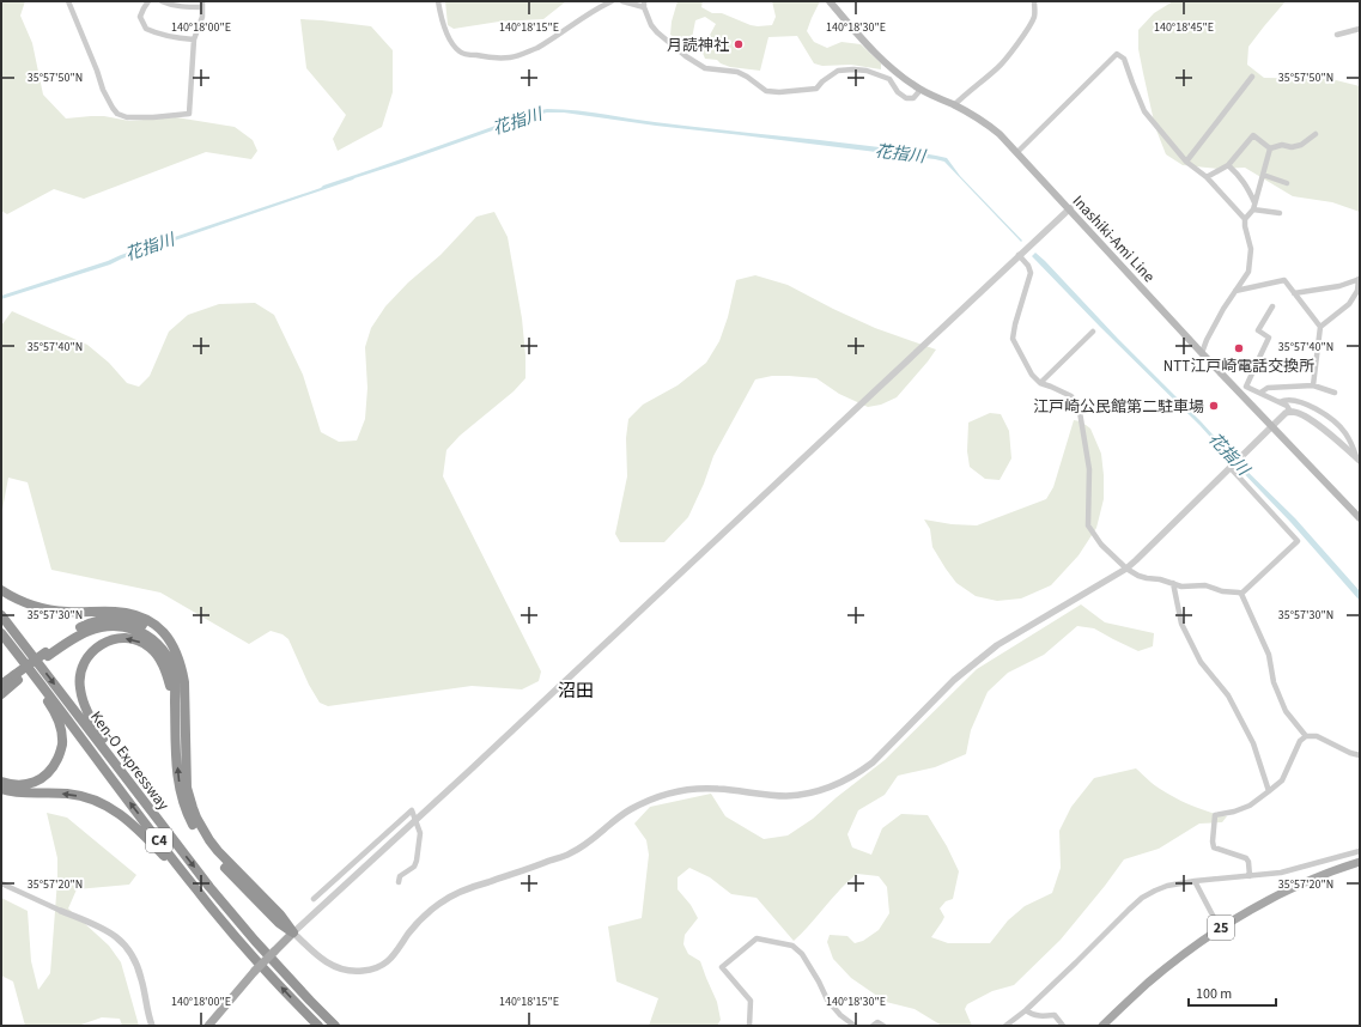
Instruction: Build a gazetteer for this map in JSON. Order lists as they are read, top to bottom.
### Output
{
  "streets": {
    "highway": ["Ken-O Expressway", "C4"],
    "main road": ["Inashiki-Ami Line", "25"]
  },
  "districts": ["沼田"],
  "water": ["花指川"],
  "places": ["月読神社", "NTT江戸崎電話交換所", "江戸崎公民館第二駐車場"],
  "scale_bar": "100 m",
  "coordinates": [
    "140°18'00\"E",
    "140°18'15\"E",
    "140°18'30\"E",
    "140°18'45\"E",
    "35°57'50\"N",
    "35°57'40\"N",
    "35°57'30\"N",
    "35°57'20\"N"
  ]
}
